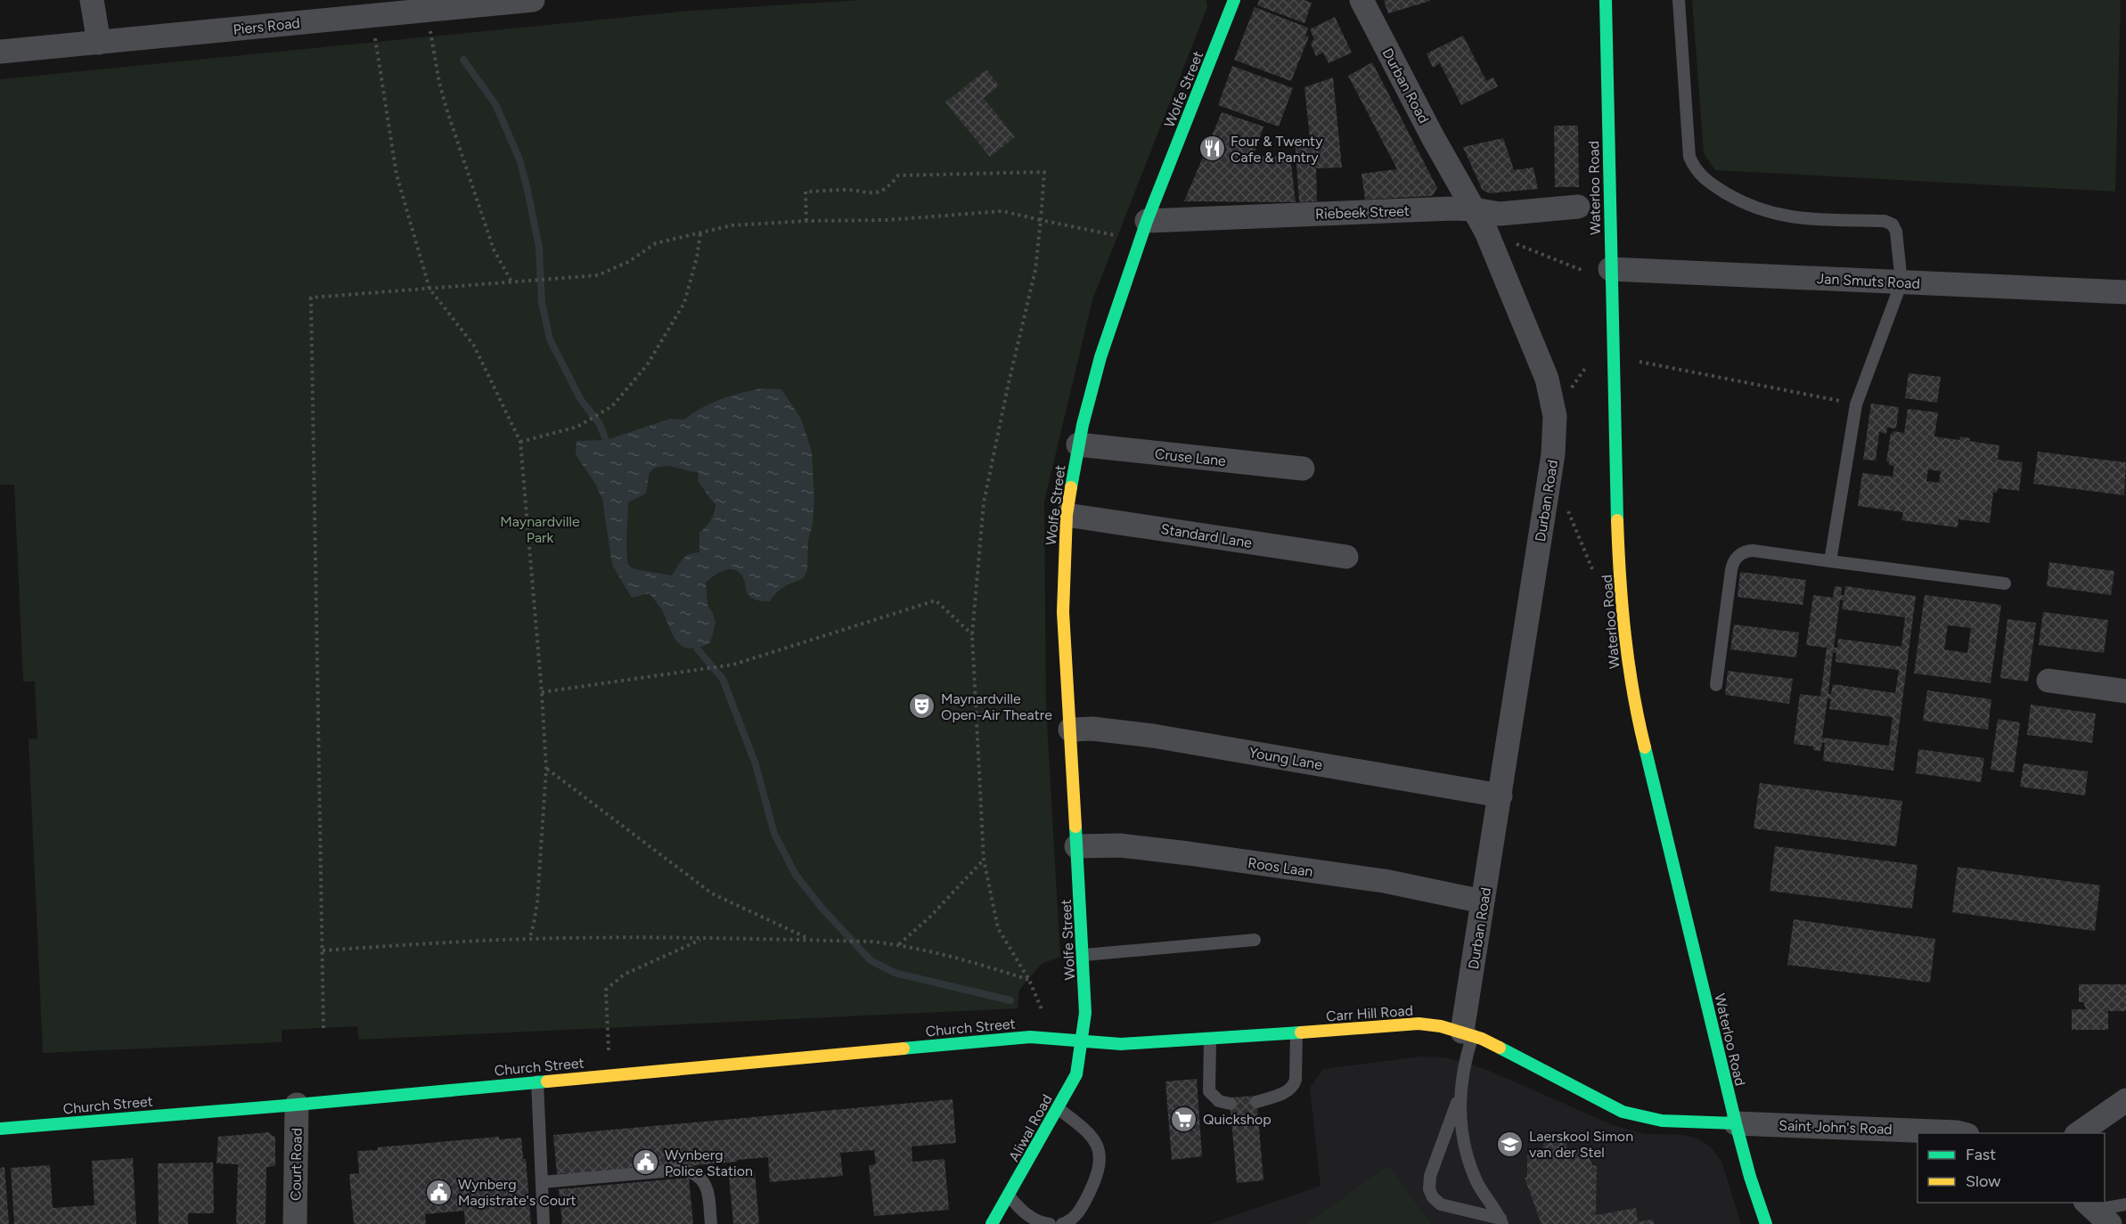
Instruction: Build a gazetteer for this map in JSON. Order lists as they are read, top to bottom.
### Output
{
  "streets": {
    "street": [
      "Piers Road",
      "Durban Road",
      "Wolfe Street",
      "Waterloo Road",
      "Riebeek Street",
      "Jan Smuts Road",
      "Cruse Lane",
      "Standard Lane",
      "Young Lane",
      "Roos Laan",
      "Carr Hill Road",
      "Church Street",
      "Saint John's Road",
      "Aliwal Road",
      "Court Road"
    ]
  },
  "crossings": [
    ["Durban Road", "Riebeek Street"],
    ["Durban Road", "Young Lane"],
    ["Durban Road", "Roos Laan"],
    ["Durban Road", "Carr Hill Road"],
    ["Wolfe Street", "Riebeek Street"],
    ["Wolfe Street", "Cruse Lane"],
    ["Wolfe Street", "Standard Lane"],
    ["Wolfe Street", "Young Lane"],
    ["Wolfe Street", "Roos Laan"],
    ["Wolfe Street", "Carr Hill Road"],
    ["Wolfe Street", "Church Street"],
    ["Wolfe Street", "Aliwal Road"],
    ["Waterloo Road", "Jan Smuts Road"],
    ["Waterloo Road", "Carr Hill Road"],
    ["Waterloo Road", "Saint John's Road"],
    ["Carr Hill Road", "Church Street"],
    ["Carr Hill Road", "Saint John's Road"],
    ["Carr Hill Road", "Aliwal Road"],
    ["Church Street", "Aliwal Road"],
    ["Church Street", "Court Road"]
  ],
  "parks": ["Maynardville Park"],
  "places": {
    "restaurant": ["Four & Twenty Cafe & Pantry"],
    "theatre": ["Maynardville Open-Air Theatre"],
    "supermarket": ["Quickshop"],
    "school or university": ["Laerskool Simon van der Stel"],
    "public building": ["Wynberg Police Station", "Wynberg Magistrate's Court"]
  },
  "legend": ["Fast", "Slow"]
}
